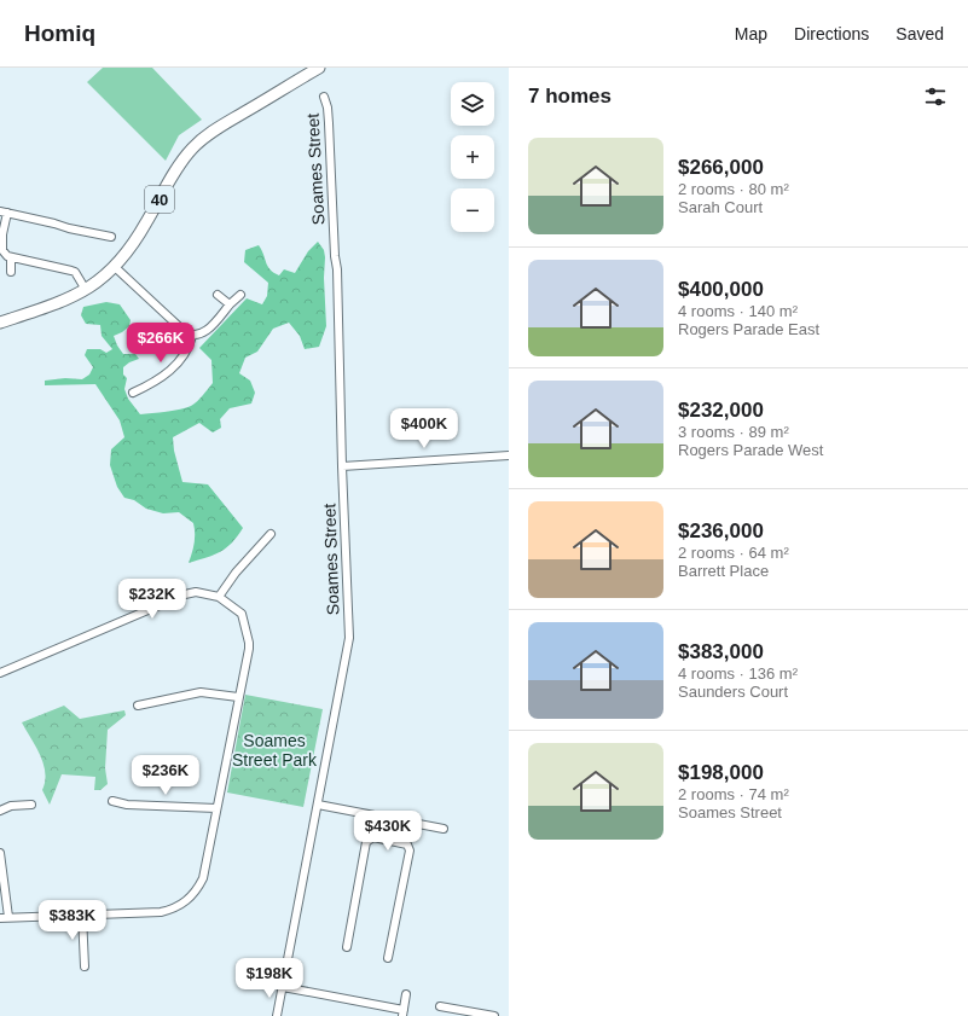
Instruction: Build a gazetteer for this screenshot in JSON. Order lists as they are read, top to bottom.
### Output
{
  "streets": {
    "main road": ["40"],
    "street": ["Soames Street"]
  },
  "parks": ["Soames Street Park"],
  "page": {
    "header": "Homiq",
    "nav": ["Map", "Directions", "Saved"],
    "heading": "7 homes",
    "map_buttons": ["+", "−"],
    "list": [
      {
        "name": "$266,000",
        "note": "2 rooms · 80 m² · Sarah Court"
      },
      {
        "name": "$400,000",
        "note": "4 rooms · 140 m² · Rogers Parade East"
      },
      {
        "name": "$232,000",
        "note": "3 rooms · 89 m² · Rogers Parade West"
      },
      {
        "name": "$236,000",
        "note": "2 rooms · 64 m² · Barrett Place"
      },
      {
        "name": "$383,000",
        "note": "4 rooms · 136 m² · Saunders Court"
      },
      {
        "name": "$198,000",
        "note": "2 rooms · 74 m² · Soames Street"
      }
    ],
    "price": [
      "$266K",
      "$400K",
      "$232K",
      "$236K",
      "$430K",
      "$383K",
      "$198K"
    ]
  }
}
